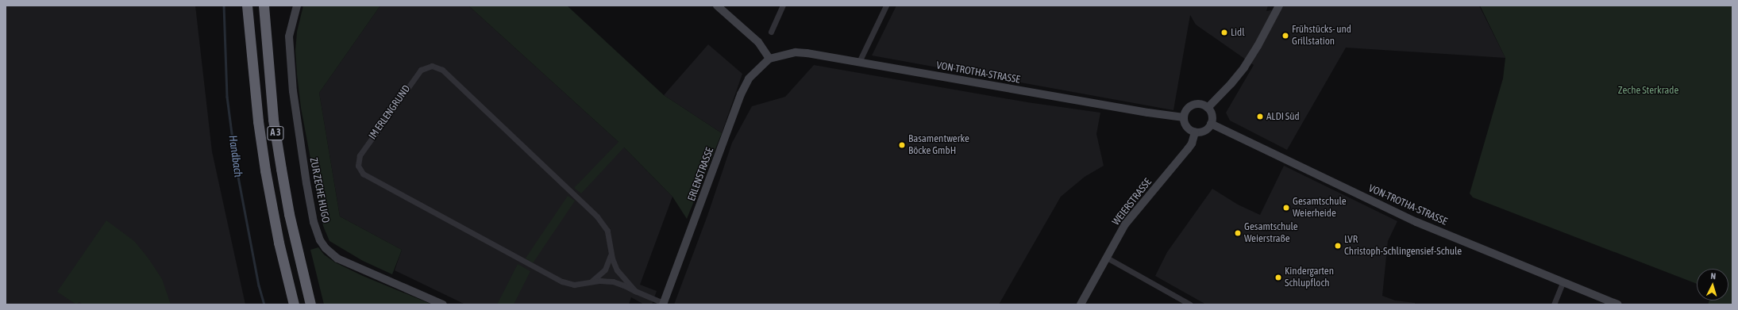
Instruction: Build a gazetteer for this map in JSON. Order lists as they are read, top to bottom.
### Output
{
  "streets": {
    "highway": ["A 3"],
    "street": [
      "VON-TROTHA-STRASSE",
      "IM ERLENGRUND",
      "ERLENSTRASSE",
      "ZUR ZECHE HUGO",
      "WEIERSTRASSE"
    ]
  },
  "crossings": [
    ["VON-TROTHA-STRASSE", "ERLENSTRASSE"],
    ["VON-TROTHA-STRASSE", "WEIERSTRASSE"],
    ["IM ERLENGRUND", "ERLENSTRASSE"]
  ],
  "water": ["Handbach"],
  "parks": ["Zeche Sterkrade"],
  "places": [
    "Lidl",
    "Frühstücks- und Grillstation",
    "ALDI Süd",
    "Basamentwerke Böcke GmbH",
    "Gesamtschule Weierheide",
    "Gesamtschule Weierstraße",
    "LVR Christoph-Schlingensief-Schule",
    "Kindergarten Schlupfloch"
  ],
  "north": "top"
}
